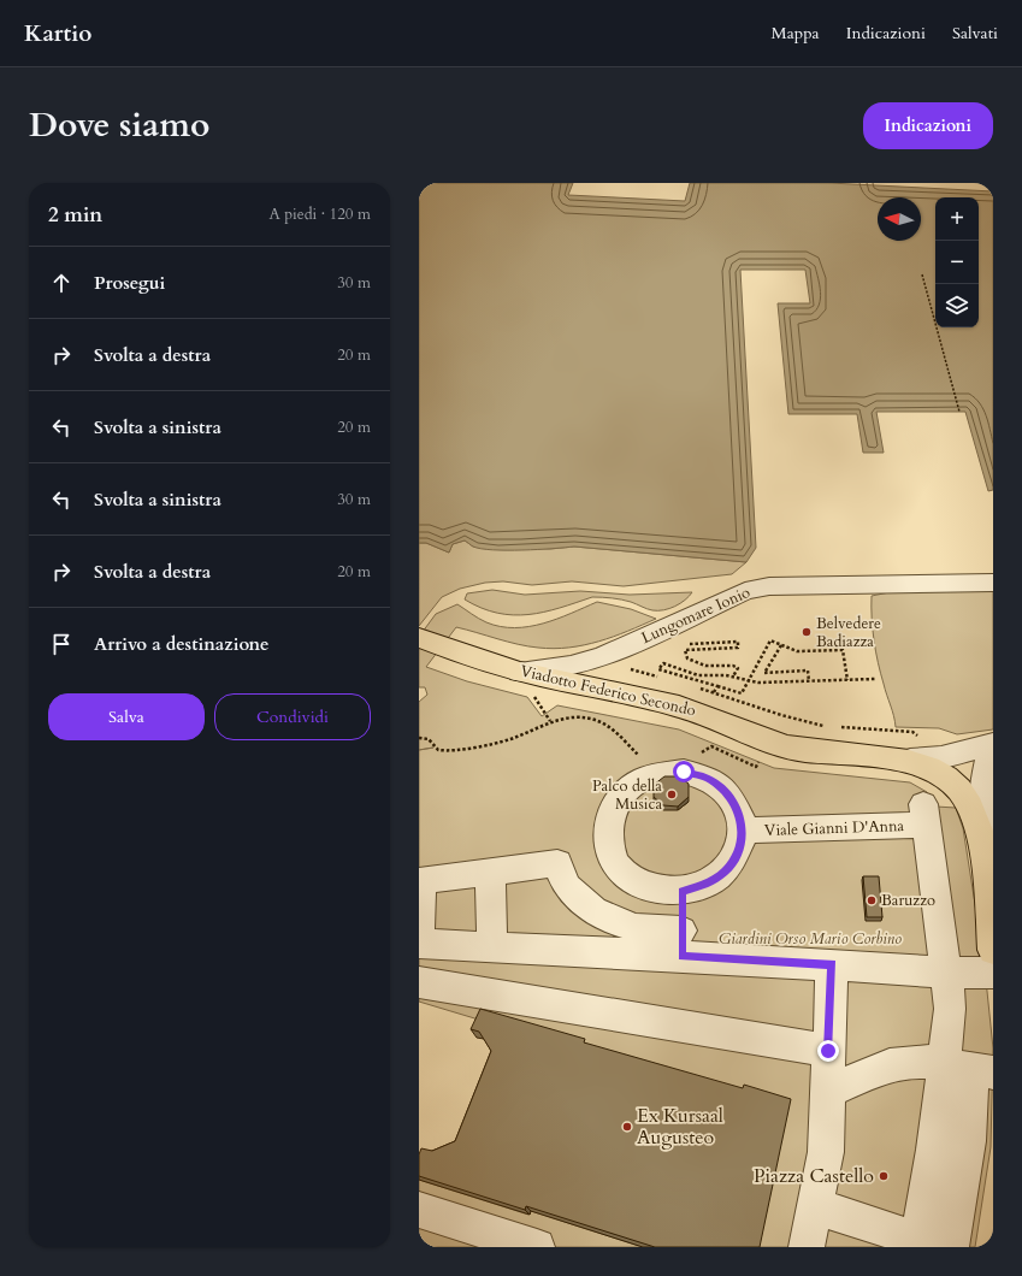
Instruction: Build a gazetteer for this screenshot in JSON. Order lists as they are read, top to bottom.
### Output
{
  "streets": {
    "main road": ["Viadotto Federico Secondo"],
    "street": ["Lungomare Ionio", "Viale Gianni D'Anna"]
  },
  "crossings": [
    ["Lungomare Ionio", "Viadotto Federico Secondo"]
  ],
  "parks": ["Giardini Orso Mario Corbino"],
  "places": [
    "Belvedere Badiazza",
    "Palco della Musica",
    "Baruzzo",
    "Ex Kursaal Augusteo",
    "Piazza Castello"
  ],
  "north": "left",
  "page": {
    "header": "Kartio",
    "nav": ["Mappa", "Indicazioni", "Salvati"],
    "title": "Dove siamo",
    "buttons": [
      "Indicazioni",
      ["Salva", "Condividi"]
    ],
    "heading": ["2 min", "A piedi · 120 m"],
    "map_buttons": ["+", "−"],
    "list": [
      ["Prosegui", "30 m"],
      ["Svolta a destra", "20 m"],
      ["Svolta a sinistra", "20 m"],
      ["Svolta a sinistra", "30 m"],
      ["Svolta a destra", "20 m"],
      "Arrivo a destinazione"
    ]
  }
}
